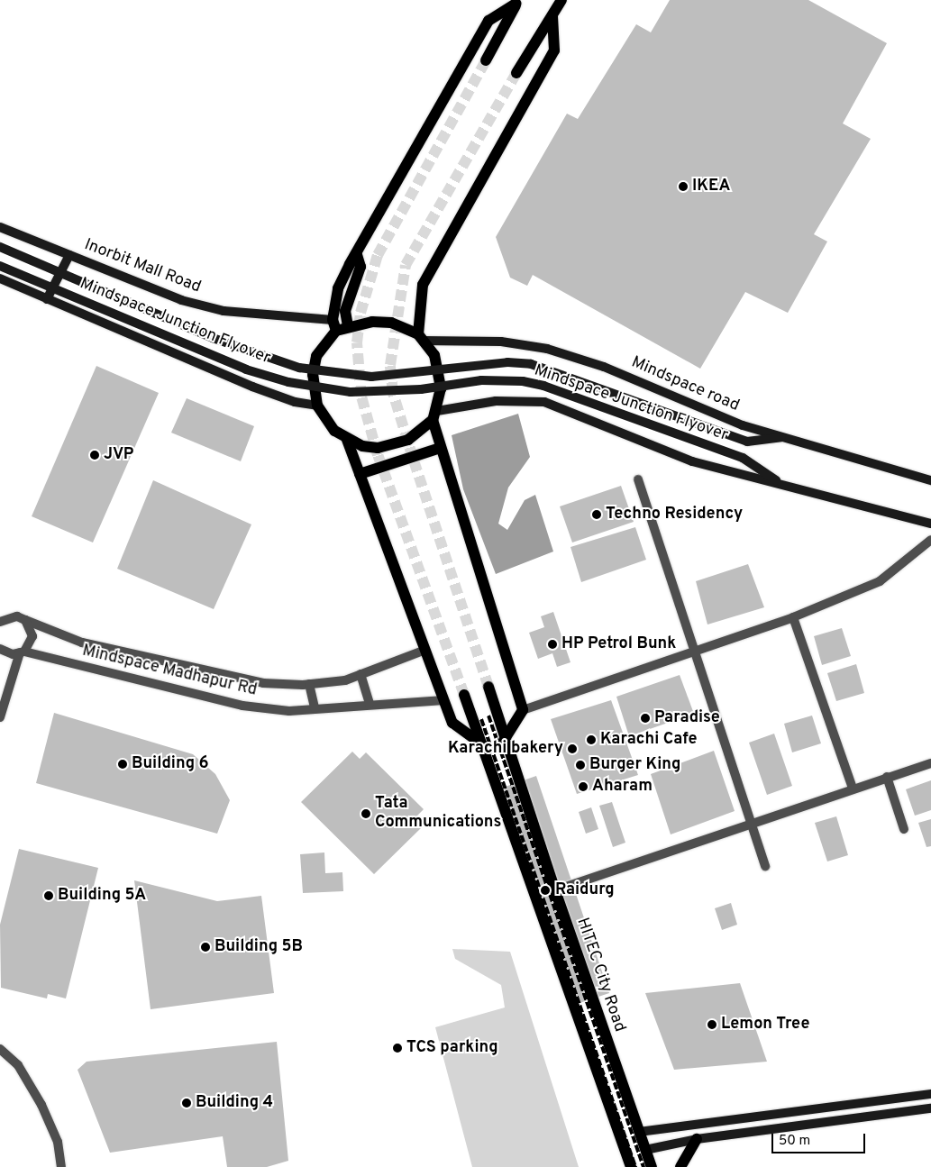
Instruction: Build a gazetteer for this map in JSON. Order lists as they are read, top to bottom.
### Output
{
  "streets": {
    "main road": [
      "Inorbit Mall Road",
      "Mindspace Junction Flyover",
      "Mindspace road",
      "HITEC City Road"
    ],
    "street": ["Mindspace Madhapur Rd"]
  },
  "crossings": [
    ["Mindspace Junction Flyover", "Mindspace road"]
  ],
  "places": [
    "IKEA",
    "JVP",
    "Techno Residency",
    "HP Petrol Bunk",
    "Paradise",
    "Karachi Cafe",
    "Karachi bakery",
    "Building 6",
    "Burger King",
    "Aharam",
    "Tata Communications",
    "Raidurg",
    "Building 5A",
    "Building 5B",
    "Lemon Tree",
    "TCS parking",
    "Building 4"
  ],
  "scale_bar": "50 m"
}
